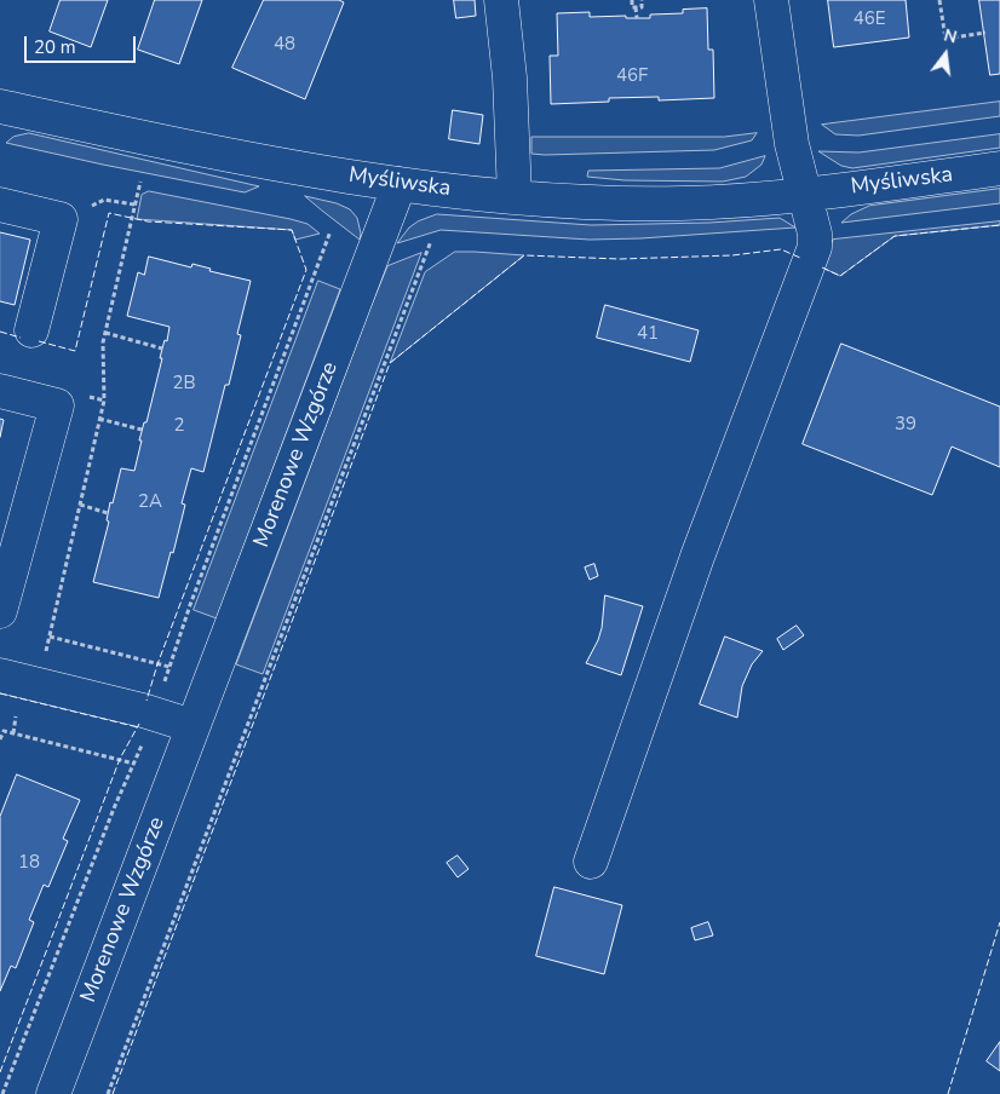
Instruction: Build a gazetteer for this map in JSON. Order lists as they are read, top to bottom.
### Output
{
  "streets": {
    "street": ["Myśliwska", "Morenowe Wzgórze"]
  },
  "crossings": [
    ["Myśliwska", "Morenowe Wzgórze"]
  ],
  "house_numbers": [
    "46E",
    "48",
    "46F",
    "41",
    "2B",
    "39",
    "2",
    "2A",
    "18"
  ],
  "scale_bar": "20 m",
  "north": "top"
}
